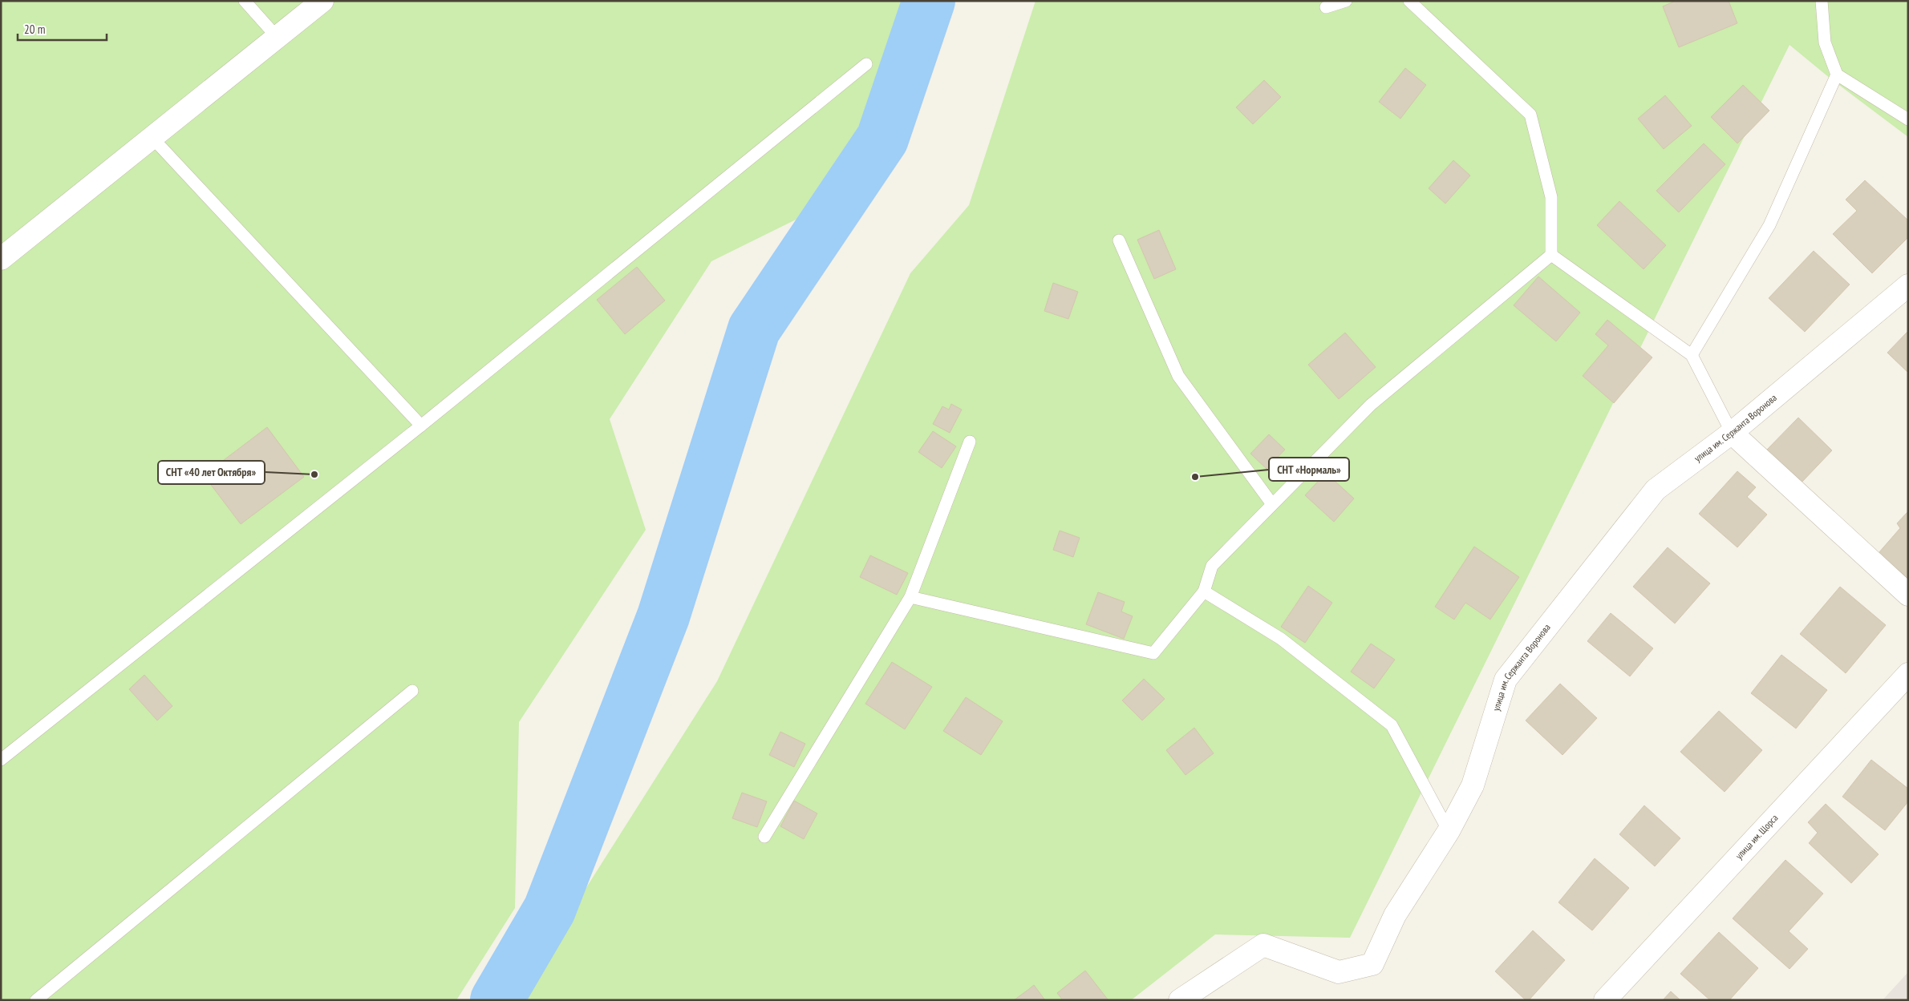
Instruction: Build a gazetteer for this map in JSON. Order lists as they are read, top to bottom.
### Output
{
  "streets": {
    "street": ["улица им. Сержанта Воронова", "улица им. Щорса"]
  },
  "places": ["СНТ «40 лет Октября»", "СНТ «Нормаль»"],
  "scale_bar": "20 m"
}
